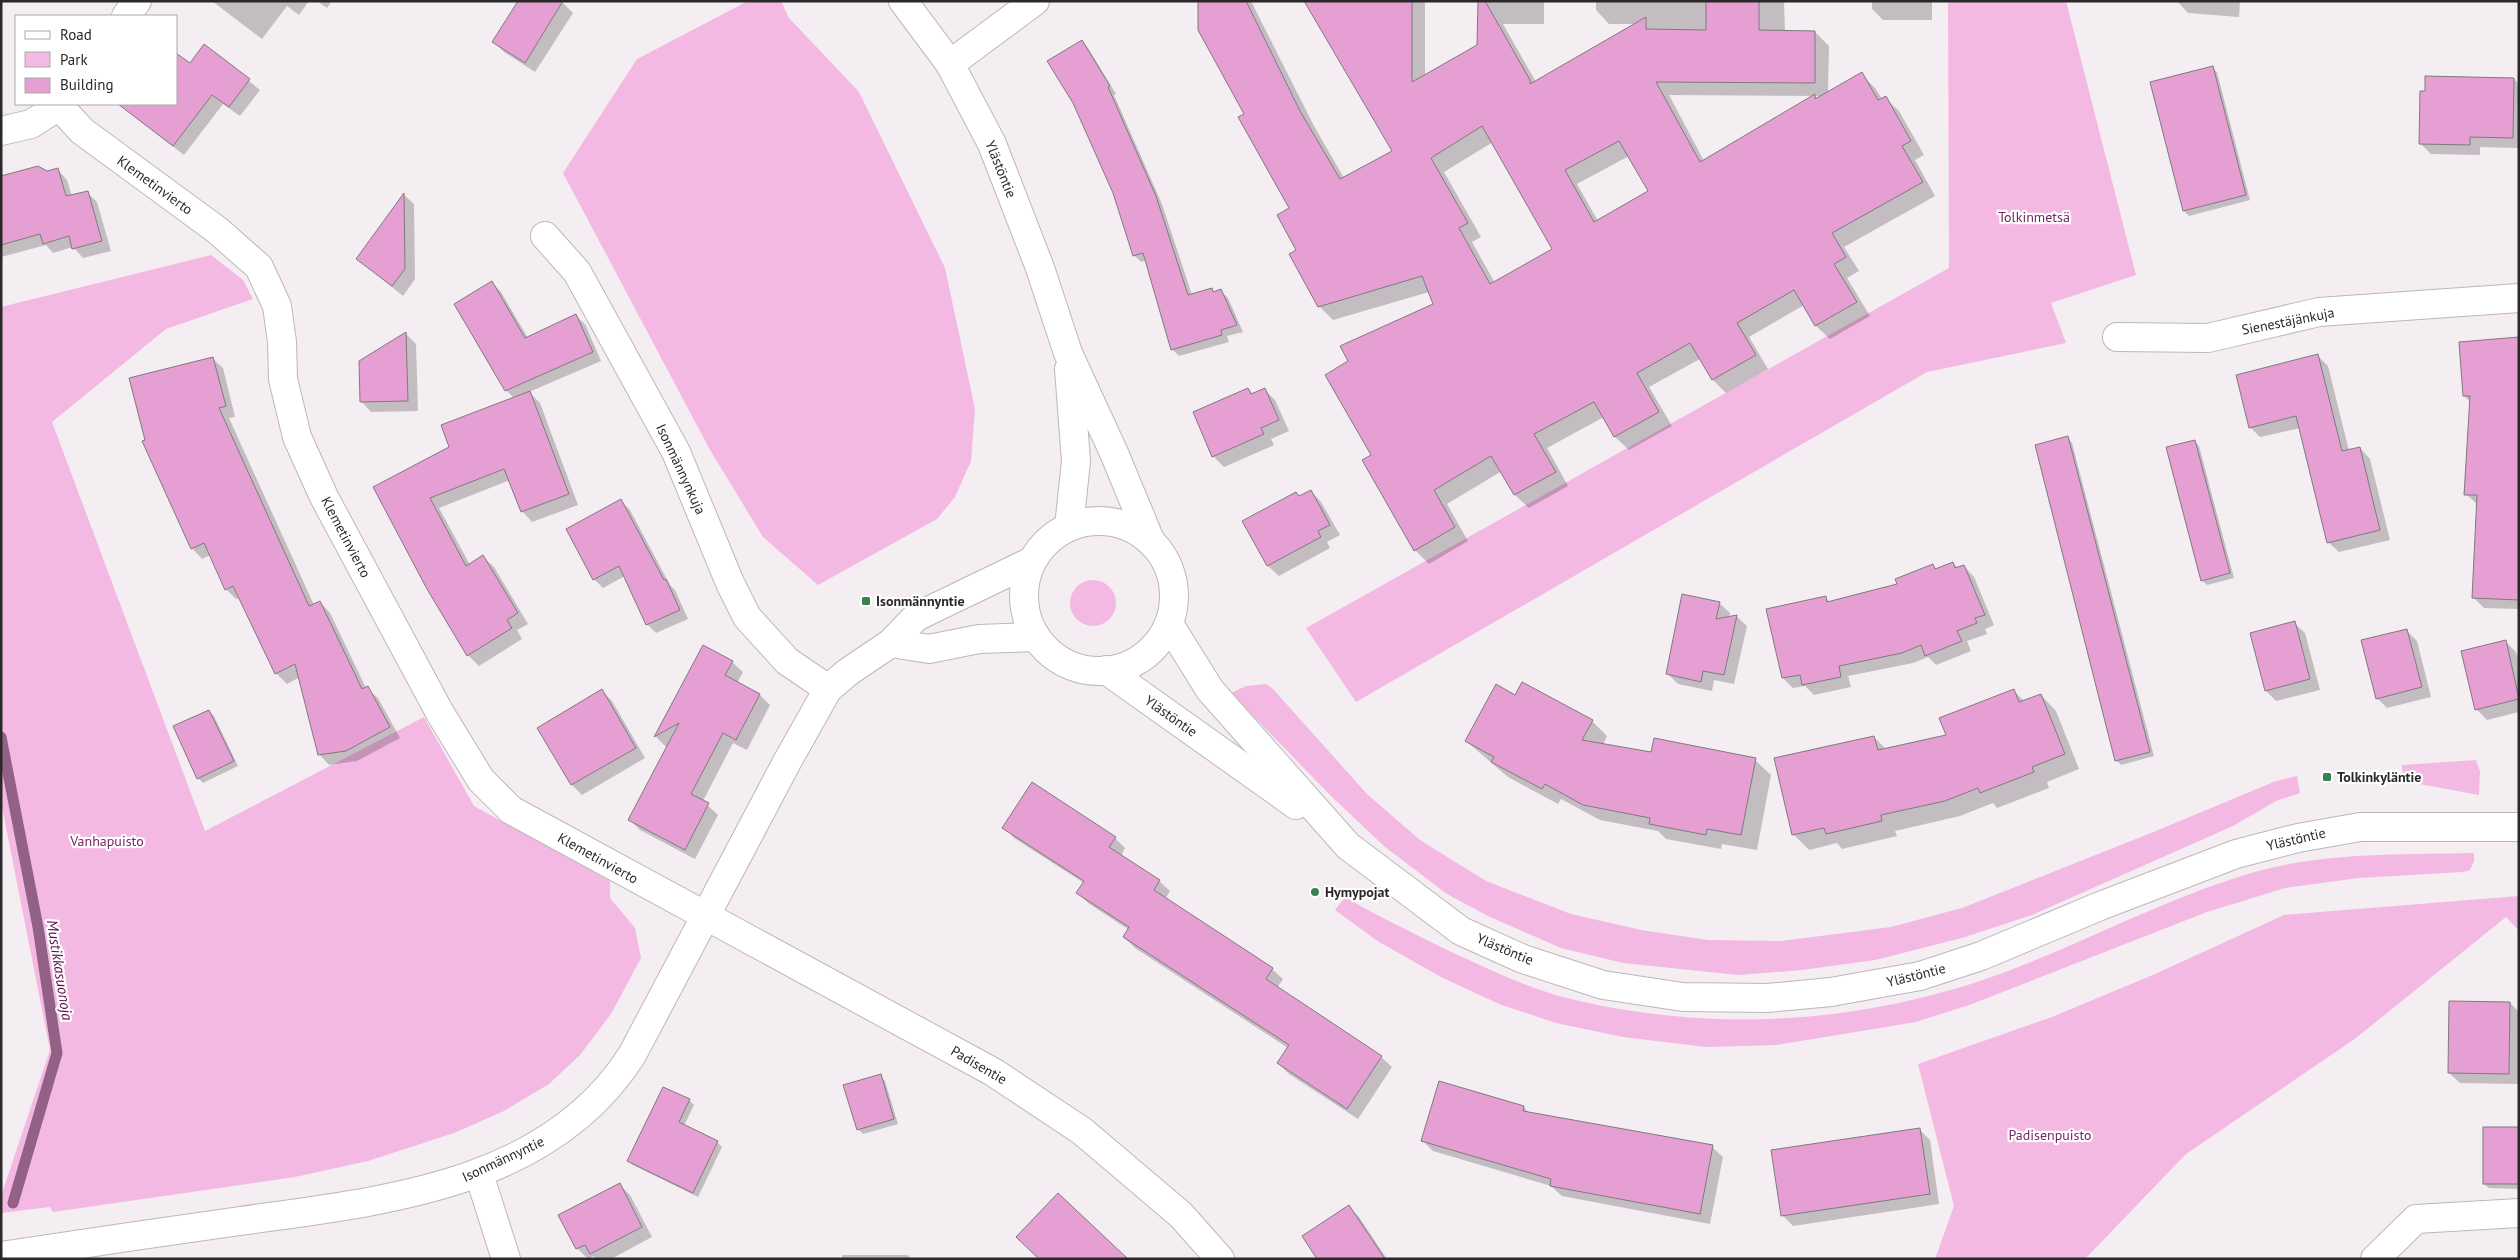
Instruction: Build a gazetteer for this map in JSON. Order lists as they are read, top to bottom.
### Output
{
  "streets": {
    "street": [
      "Ylästöntie",
      "Klemetinvierto",
      "Sienestäjänkuja",
      "Isonmännynkuja",
      "Padisentie",
      "Isonmännyntie"
    ]
  },
  "crossings": [
    ["Ylästöntie", "Isonmännyntie"],
    ["Klemetinvierto", "Padisentie"],
    ["Klemetinvierto", "Isonmännyntie"],
    ["Isonmännynkuja", "Isonmännyntie"],
    ["Padisentie", "Isonmännyntie"]
  ],
  "water": ["Mustikkasuonoja"],
  "parks": ["Tolkinmetsä", "Vanhapuisto", "Padisenpuisto"],
  "places": {
    "transit": ["Isonmännyntie", "Tolkinkyläntie"],
    "other": ["Hymypojat"]
  },
  "legend": ["Road", "Park", "Building"]
}
